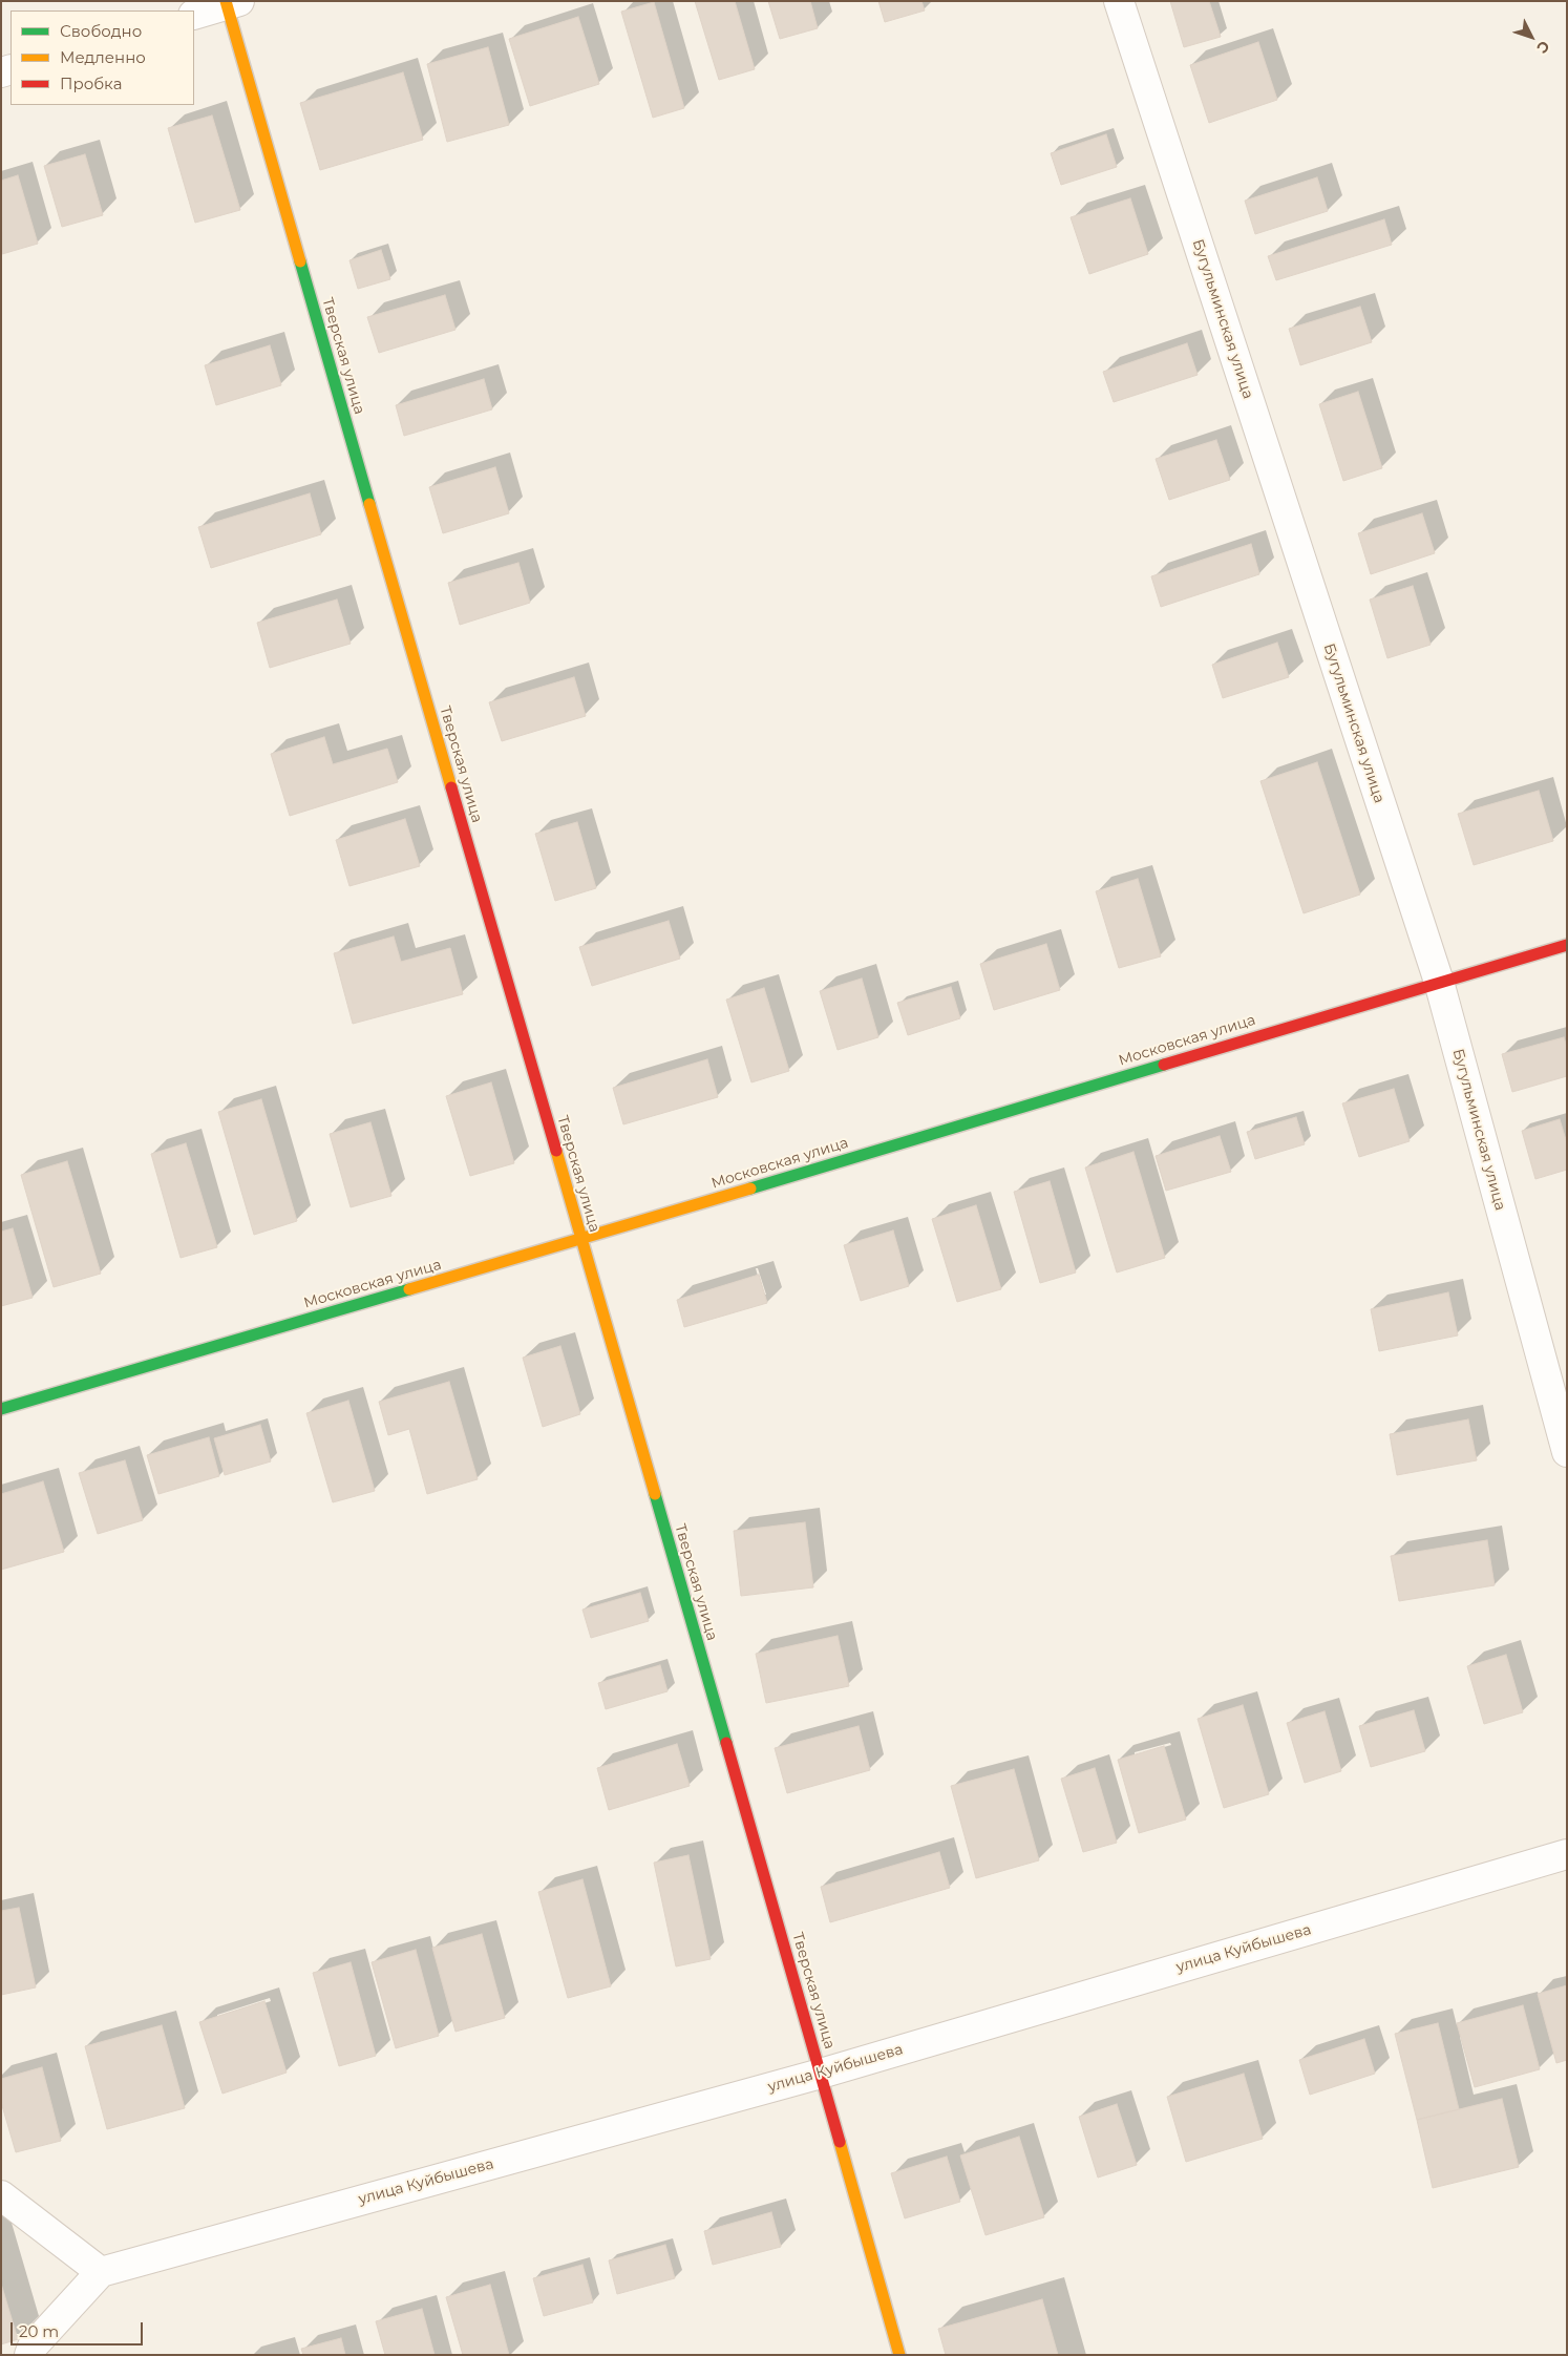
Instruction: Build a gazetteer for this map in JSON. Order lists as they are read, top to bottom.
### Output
{
  "streets": {
    "street": [
      "Бугульминская улица",
      "Тверская улица",
      "Московская улица",
      "улица Куйбышева"
    ]
  },
  "crossings": [
    ["Бугульминская улица", "Московская улица"],
    ["Тверская улица", "Московская улица"],
    ["Тверская улица", "улица Куйбышева"]
  ],
  "legend": ["Свободно", "Медленно", "Пробка"],
  "scale_bar": "20 m",
  "north": "bottom right"
}
